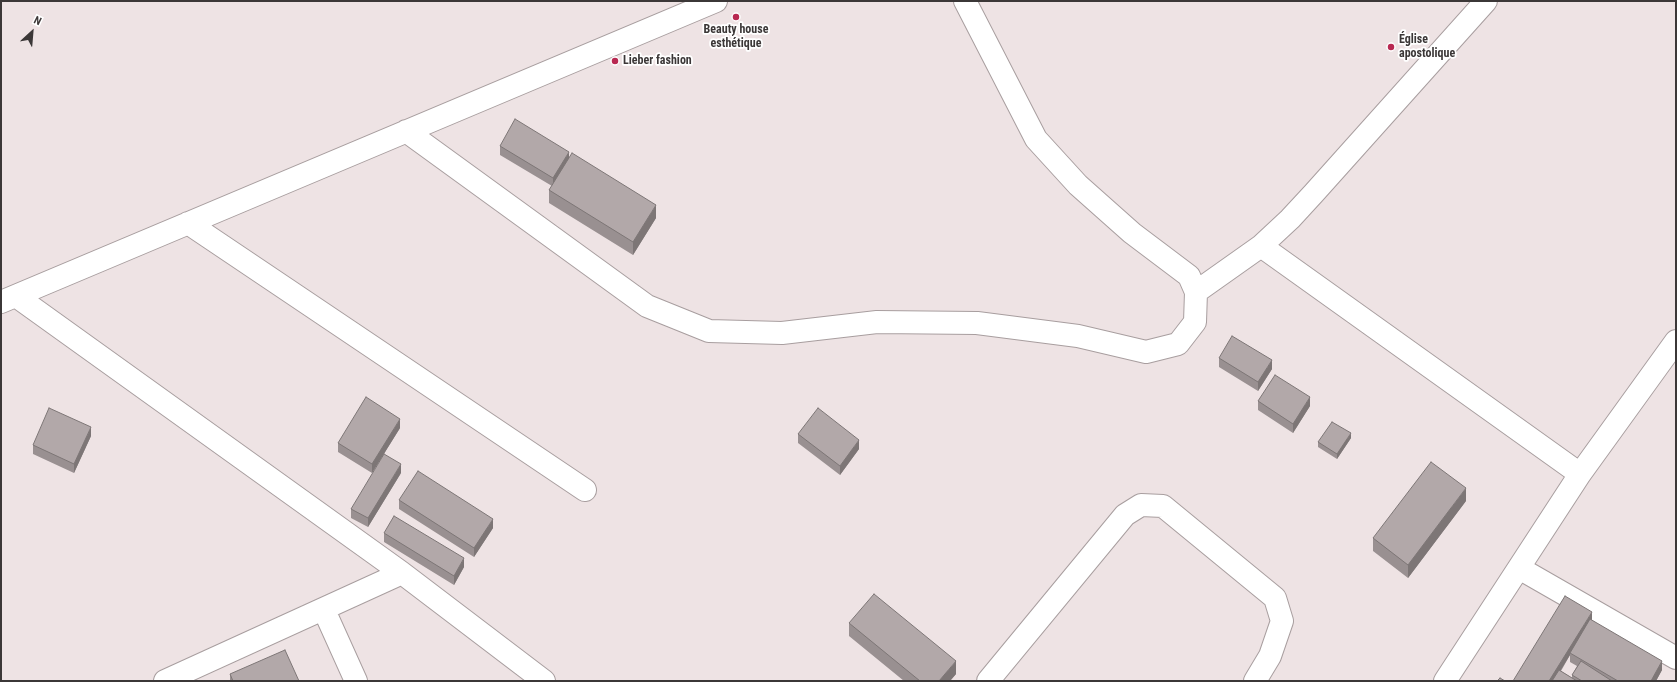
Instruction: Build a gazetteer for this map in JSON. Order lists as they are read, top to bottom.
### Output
{
  "places": ["Beauty house esthétique", "Église apostolique", "Lieber fashion"],
  "north": "top right"
}
